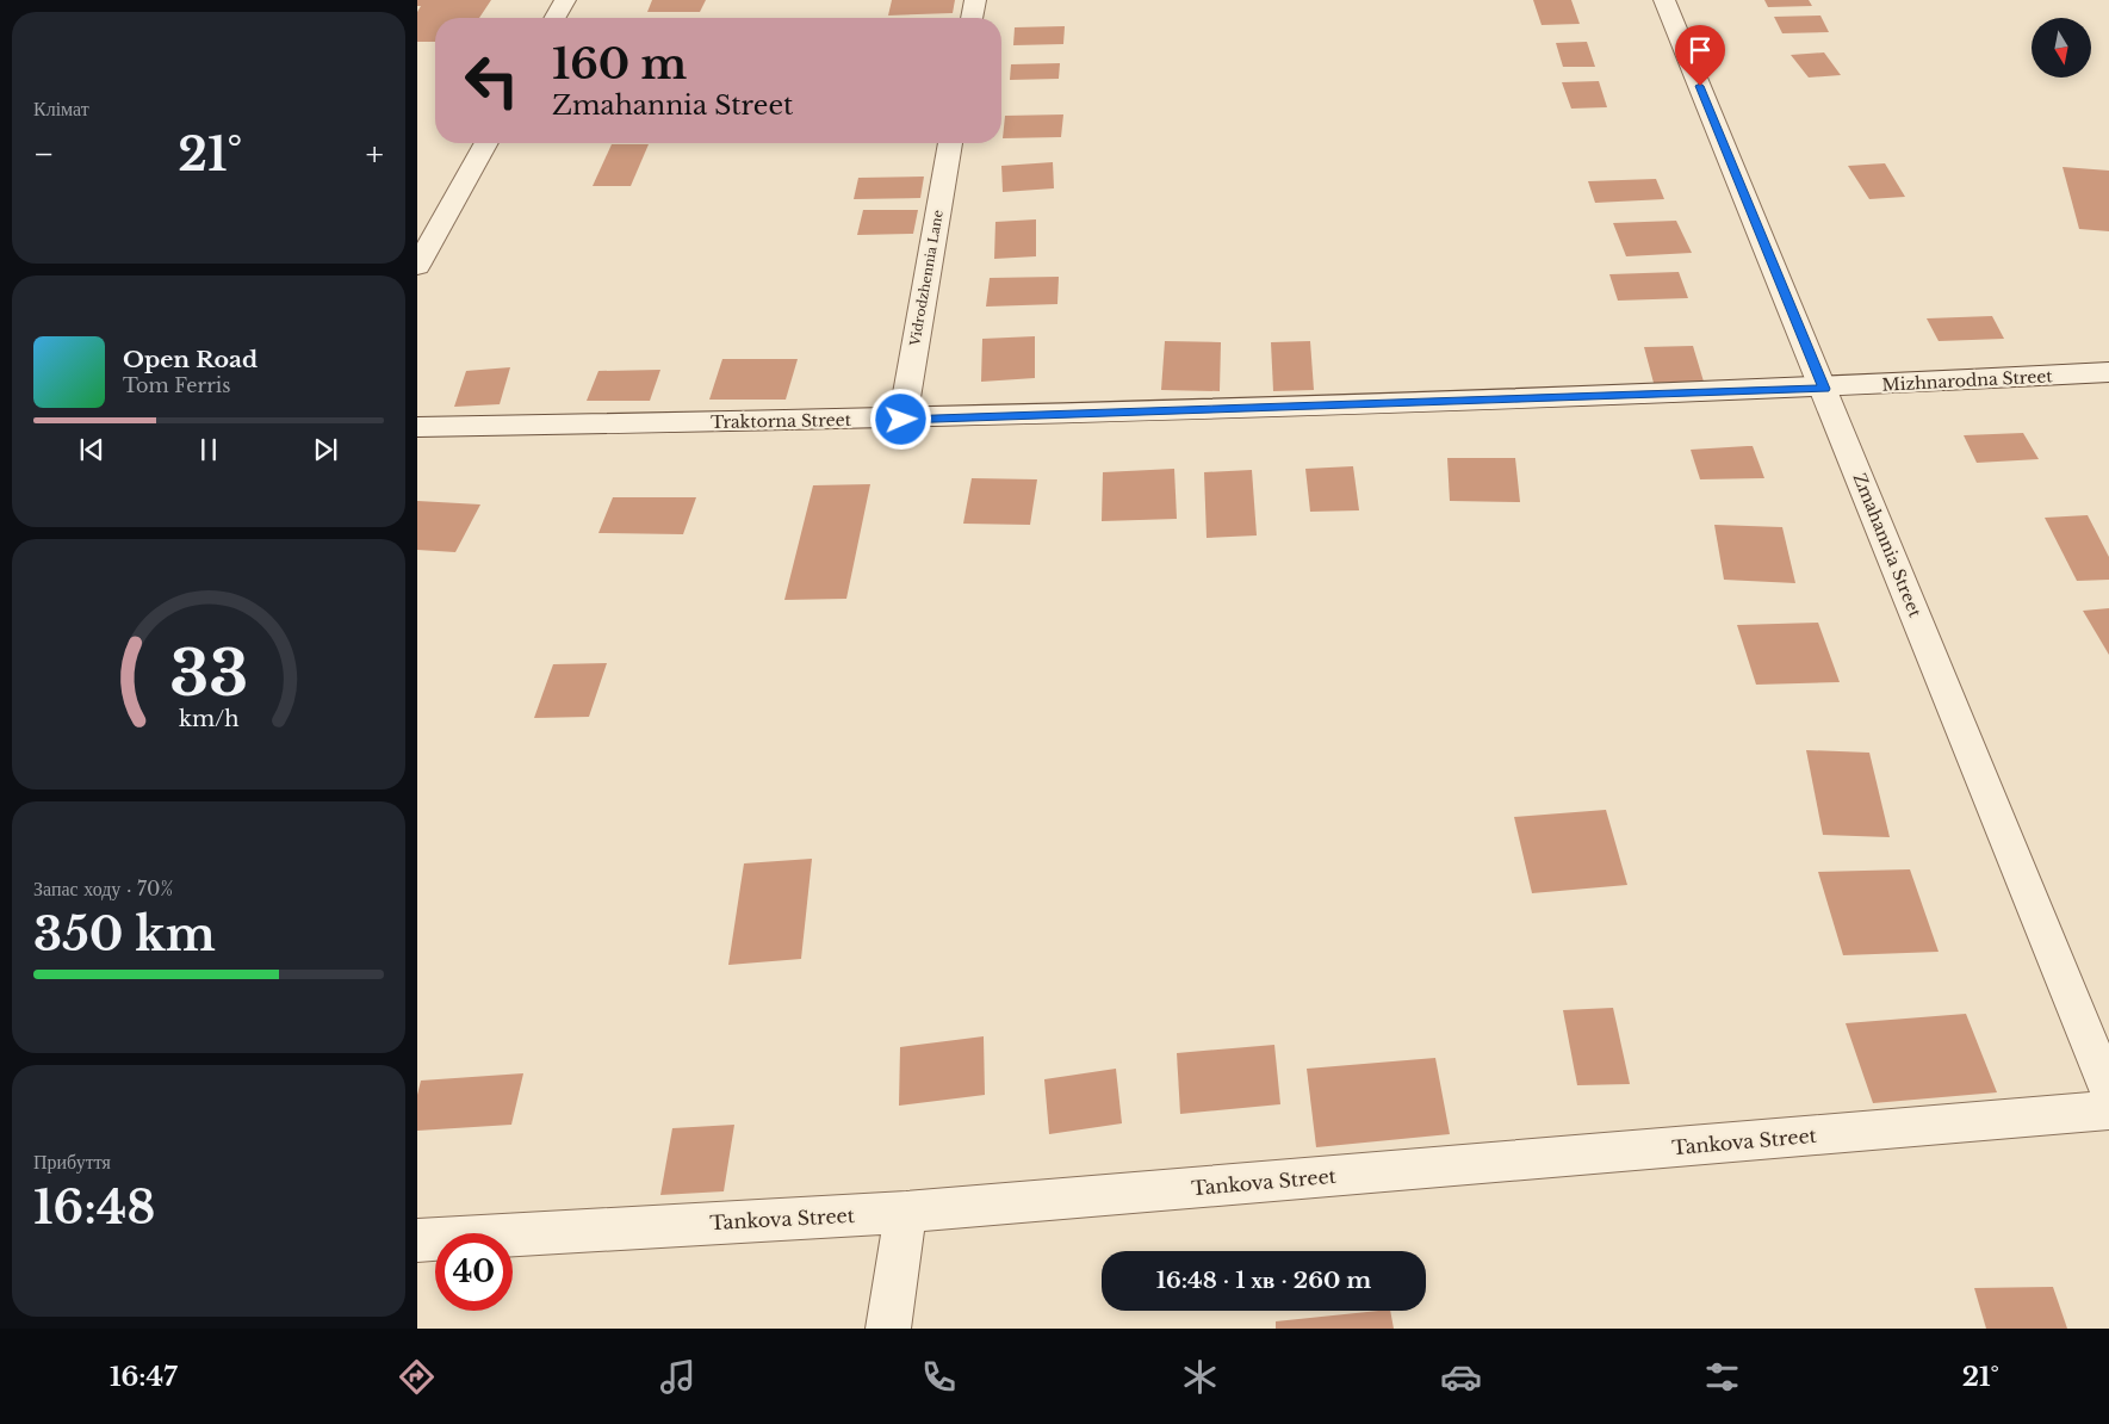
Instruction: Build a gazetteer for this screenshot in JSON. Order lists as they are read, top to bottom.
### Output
{
  "streets": {
    "street": [
      "Vidrodzhennia Lane",
      "Mizhnarodna Street",
      "Traktorna Street",
      "Zmahannia Street",
      "Tankova Street"
    ]
  },
  "crossings": [
    ["Vidrodzhennia Lane", "Traktorna Street"],
    ["Mizhnarodna Street", "Traktorna Street"],
    ["Mizhnarodna Street", "Zmahannia Street"],
    ["Traktorna Street", "Zmahannia Street"]
  ],
  "north": "bottom",
  "page": {
    "tile": [
      "Клімат",
      ["Запас ходу · 70%", "350 km"],
      ["Прибуття", "16:48"]
    ],
    "turn": ["160 m", "Zmahannia Street"],
    "heat": ["−", "21°", "+"],
    "song": ["Open Road", "Tom Ferris"],
    "limit": "40",
    "trip": "16:48 · 1 хв · 260 m",
    "tabs": ["16:47", "21°"],
    "gauge": ["33", "km/h"]
  }
}
